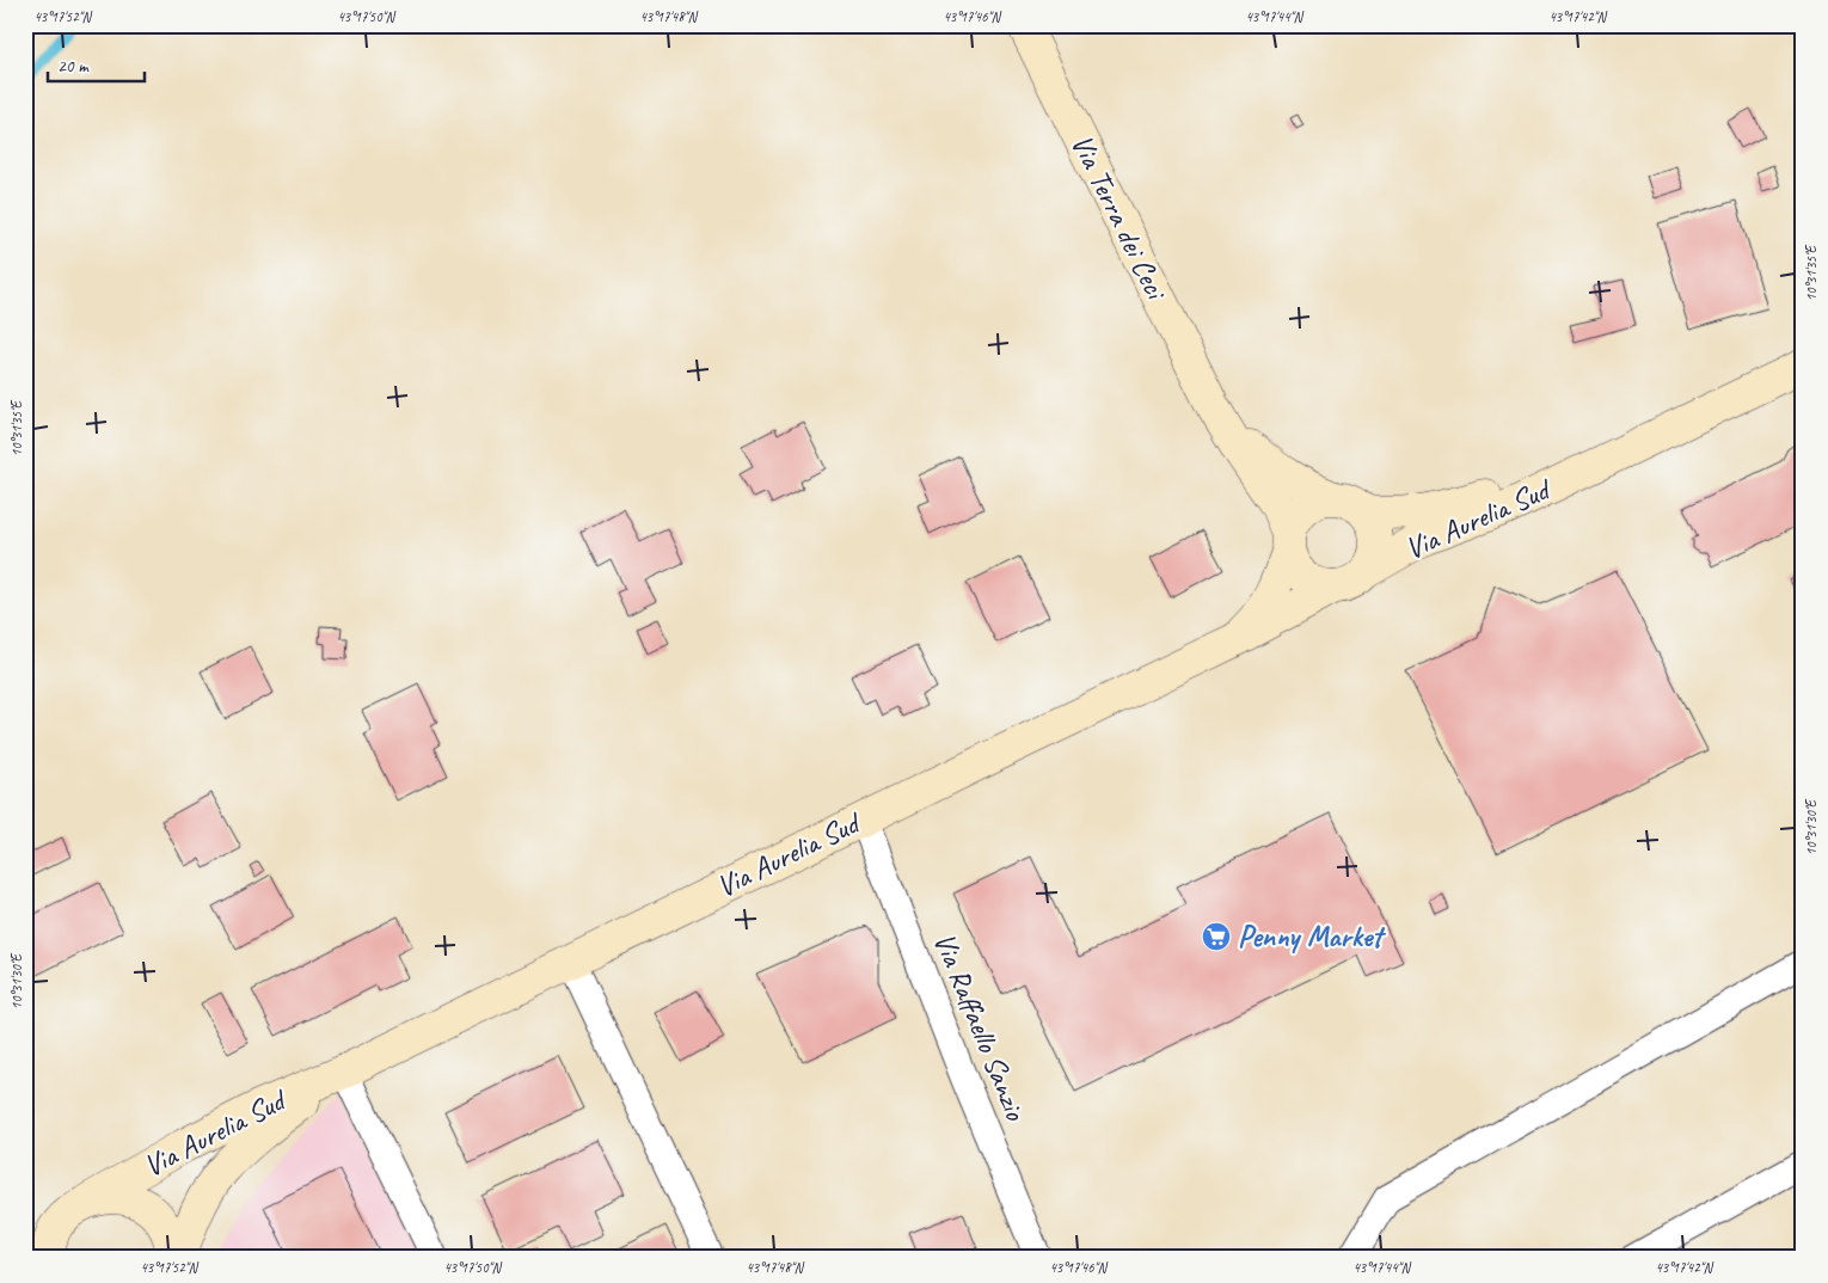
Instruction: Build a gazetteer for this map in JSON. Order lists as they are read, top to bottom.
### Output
{
  "streets": {
    "street": ["Via Terra dei Ceci", "Via Aurelia Sud", "Via Raffaello Sanzio"]
  },
  "crossings": [
    ["Via Aurelia Sud", "Via Raffaello Sanzio"]
  ],
  "places": {
    "supermarket": ["Penny Market"]
  },
  "scale_bar": "20 m",
  "coordinates": [
    "43°17'52\"N",
    "43°17'50\"N",
    "43°17'48\"N",
    "43°17'46\"N",
    "43°17'44\"N",
    "43°17'42\"N",
    "10°31'35\"E",
    "10°31'30\"E"
  ]
}
